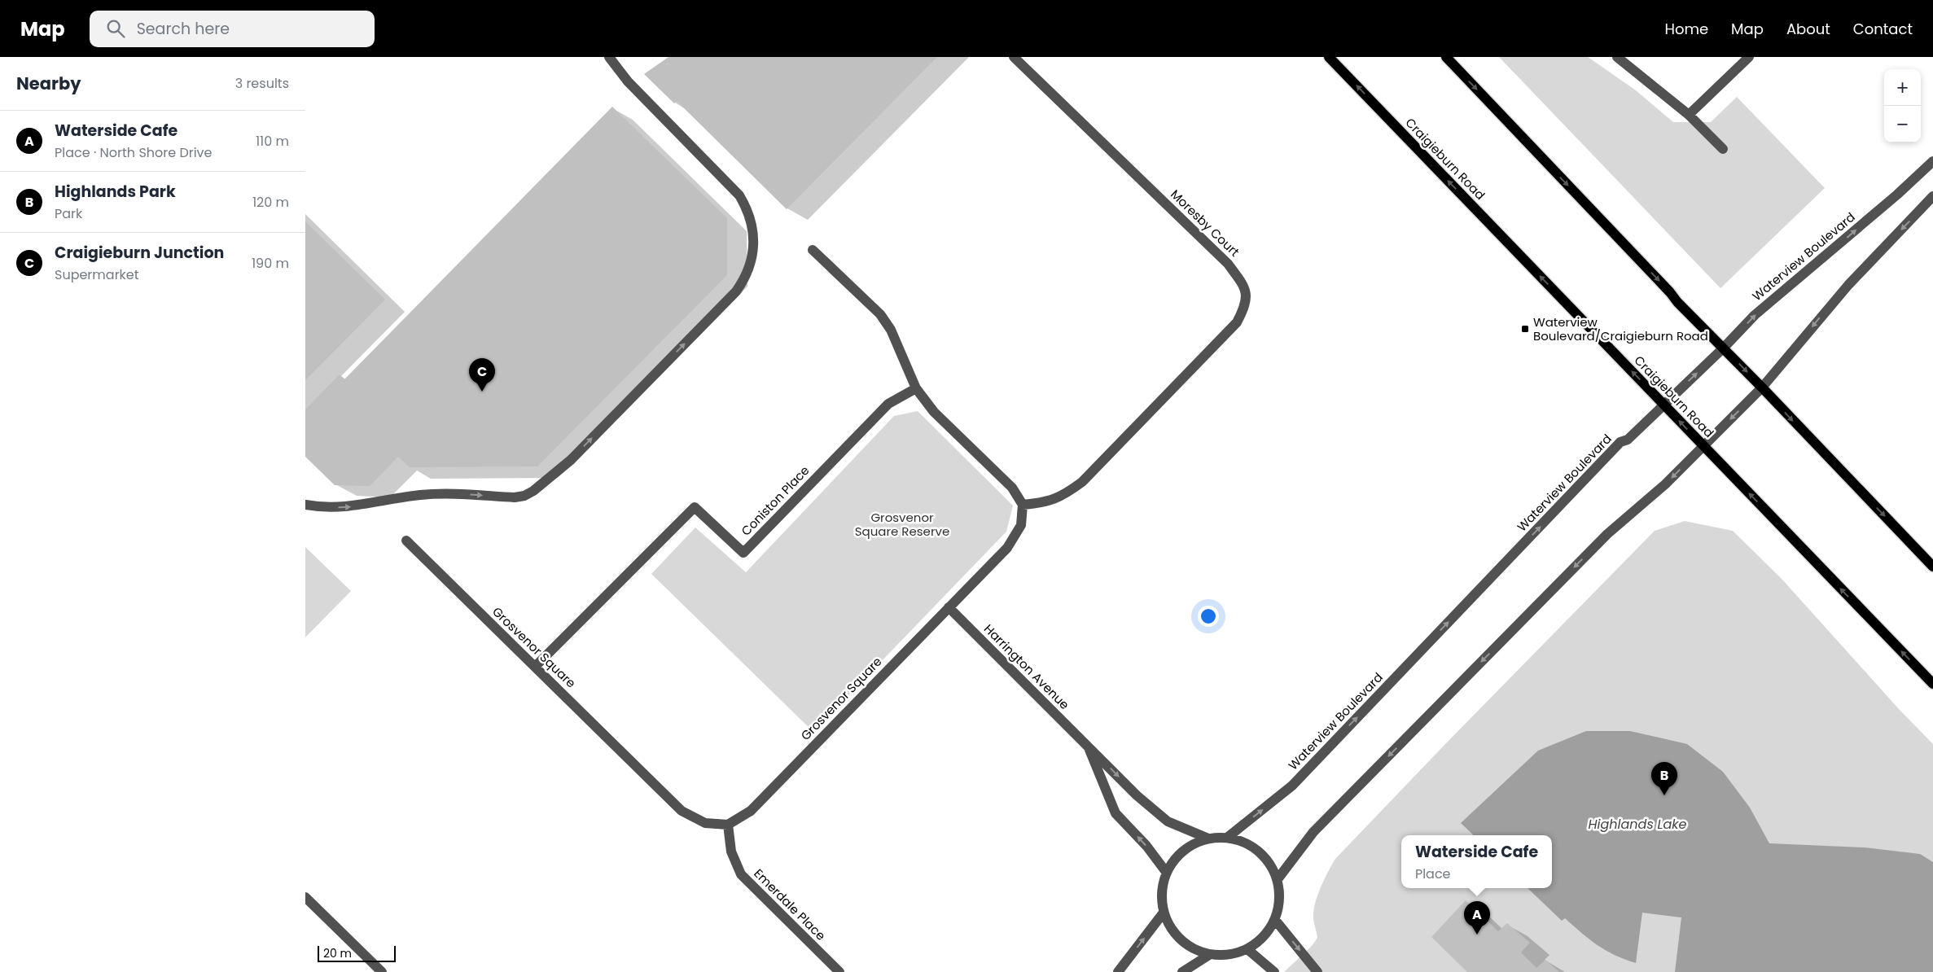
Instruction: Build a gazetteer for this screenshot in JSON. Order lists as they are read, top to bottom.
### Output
{
  "streets": {
    "main road": ["Craigieburn Road"],
    "street": [
      "Moresby Court",
      "Waterview Boulevard",
      "Coniston Place",
      "Grosvenor Square",
      "Harrington Avenue",
      "Emerdale Place"
    ]
  },
  "crossings": [
    ["Craigieburn Road", "Waterview Boulevard"],
    ["Moresby Court", "Grosvenor Square"],
    ["Waterview Boulevard", "Harrington Avenue"],
    ["Coniston Place", "Grosvenor Square"],
    ["Grosvenor Square", "Harrington Avenue"],
    ["Grosvenor Square", "Emerdale Place"]
  ],
  "water": ["Highlands Lake"],
  "parks": ["Grosvenor Square Reserve"],
  "places": {
    "transit": ["Waterview Boulevard/Craigieburn Road"]
  },
  "scale_bar": "20 m",
  "page": {
    "header": "Map",
    "search": "Search here",
    "nav": [
      "Home",
      "Map",
      "About",
      "Contact"
    ],
    "heading": ["Nearby", "3 results"],
    "map_buttons": ["+", "−"],
    "list": [
      {
        "mark": "A",
        "name": "Waterside Cafe",
        "note": "Place · North Shore Drive",
        "value": "110 m"
      },
      {
        "mark": "B",
        "name": "Highlands Park",
        "note": "Park",
        "value": "120 m"
      },
      {
        "mark": "C",
        "name": "Craigieburn Junction",
        "note": "Supermarket",
        "value": "190 m"
      }
    ],
    "pins": ["C", "B", "A"],
    "popup": ["Waterside Cafe", "Place"],
    "scale": "20 m"
  }
}
